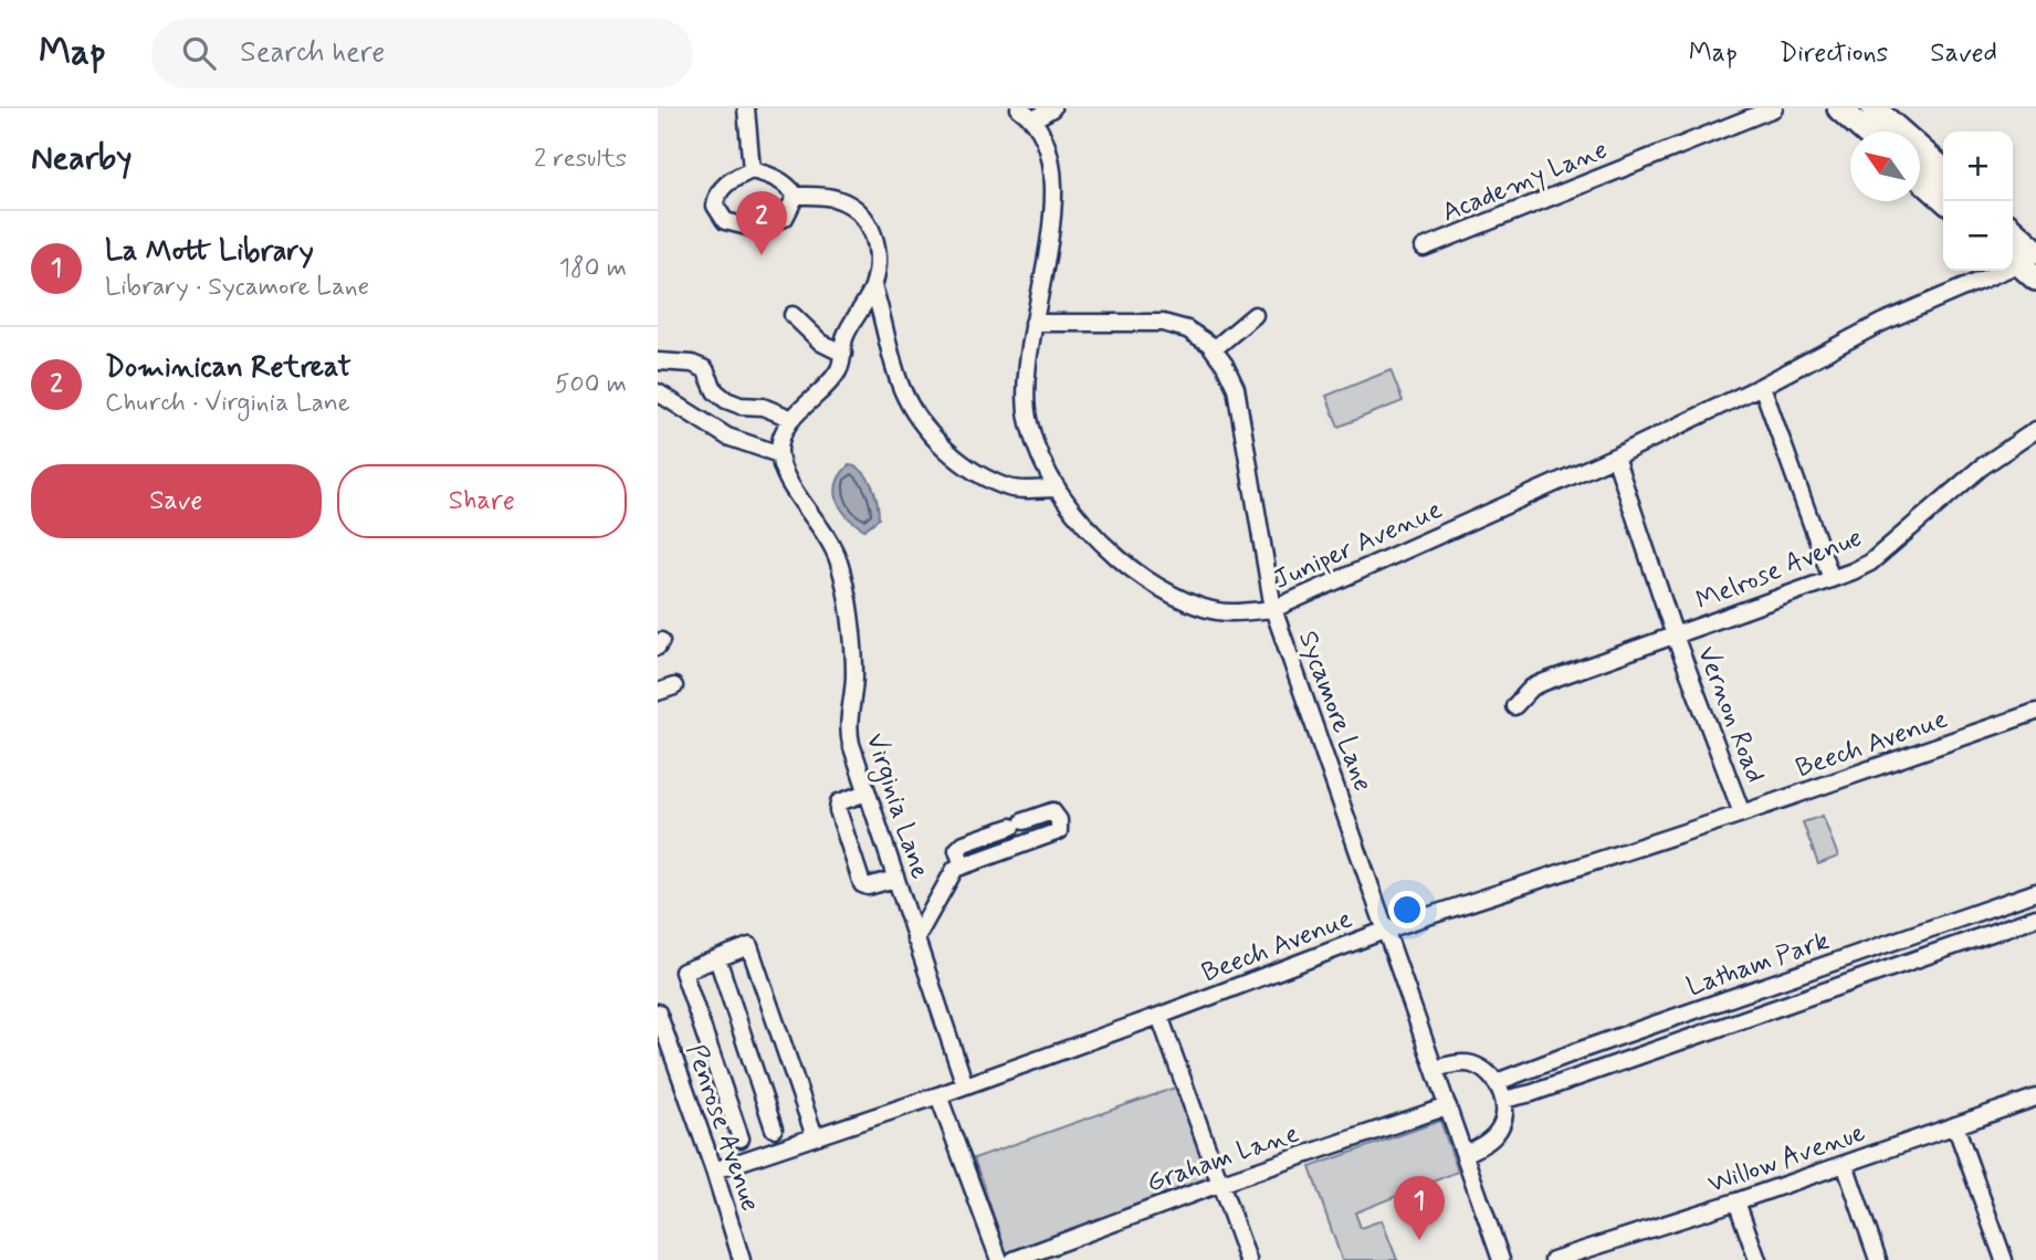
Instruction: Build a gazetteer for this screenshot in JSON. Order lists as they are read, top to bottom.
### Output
{
  "streets": {
    "street": [
      "Academy Lane",
      "Juniper Avenue",
      "Melrose Avenue",
      "Sycamore Lane",
      "Vernon Road",
      "Beech Avenue",
      "Virginia Lane",
      "Latham Park",
      "Penrose Avenue",
      "Graham Lane",
      "Willow Avenue"
    ]
  },
  "crossings": [
    ["Juniper Avenue", "Sycamore Lane"],
    ["Juniper Avenue", "Vernon Road"],
    ["Melrose Avenue", "Vernon Road"],
    ["Sycamore Lane", "Beech Avenue"],
    ["Sycamore Lane", "Graham Lane"],
    ["Vernon Road", "Beech Avenue"],
    ["Beech Avenue", "Virginia Lane"],
    ["Beech Avenue", "Penrose Avenue"]
  ],
  "north": "top left",
  "page": {
    "header": "Map",
    "search": "Search here",
    "nav": ["Map", "Directions", "Saved"],
    "heading": ["Nearby", "2 results"],
    "map_buttons": ["+", "−"],
    "pins": ["2", "1"],
    "list": [
      {
        "mark": "1",
        "name": "La Mott Library",
        "note": "Library · Sycamore Lane",
        "value": "180 m"
      },
      {
        "mark": "2",
        "name": "Dominican Retreat",
        "note": "Church · Virginia Lane",
        "value": "500 m"
      }
    ],
    "buttons": ["Save", "Share"]
  }
}
